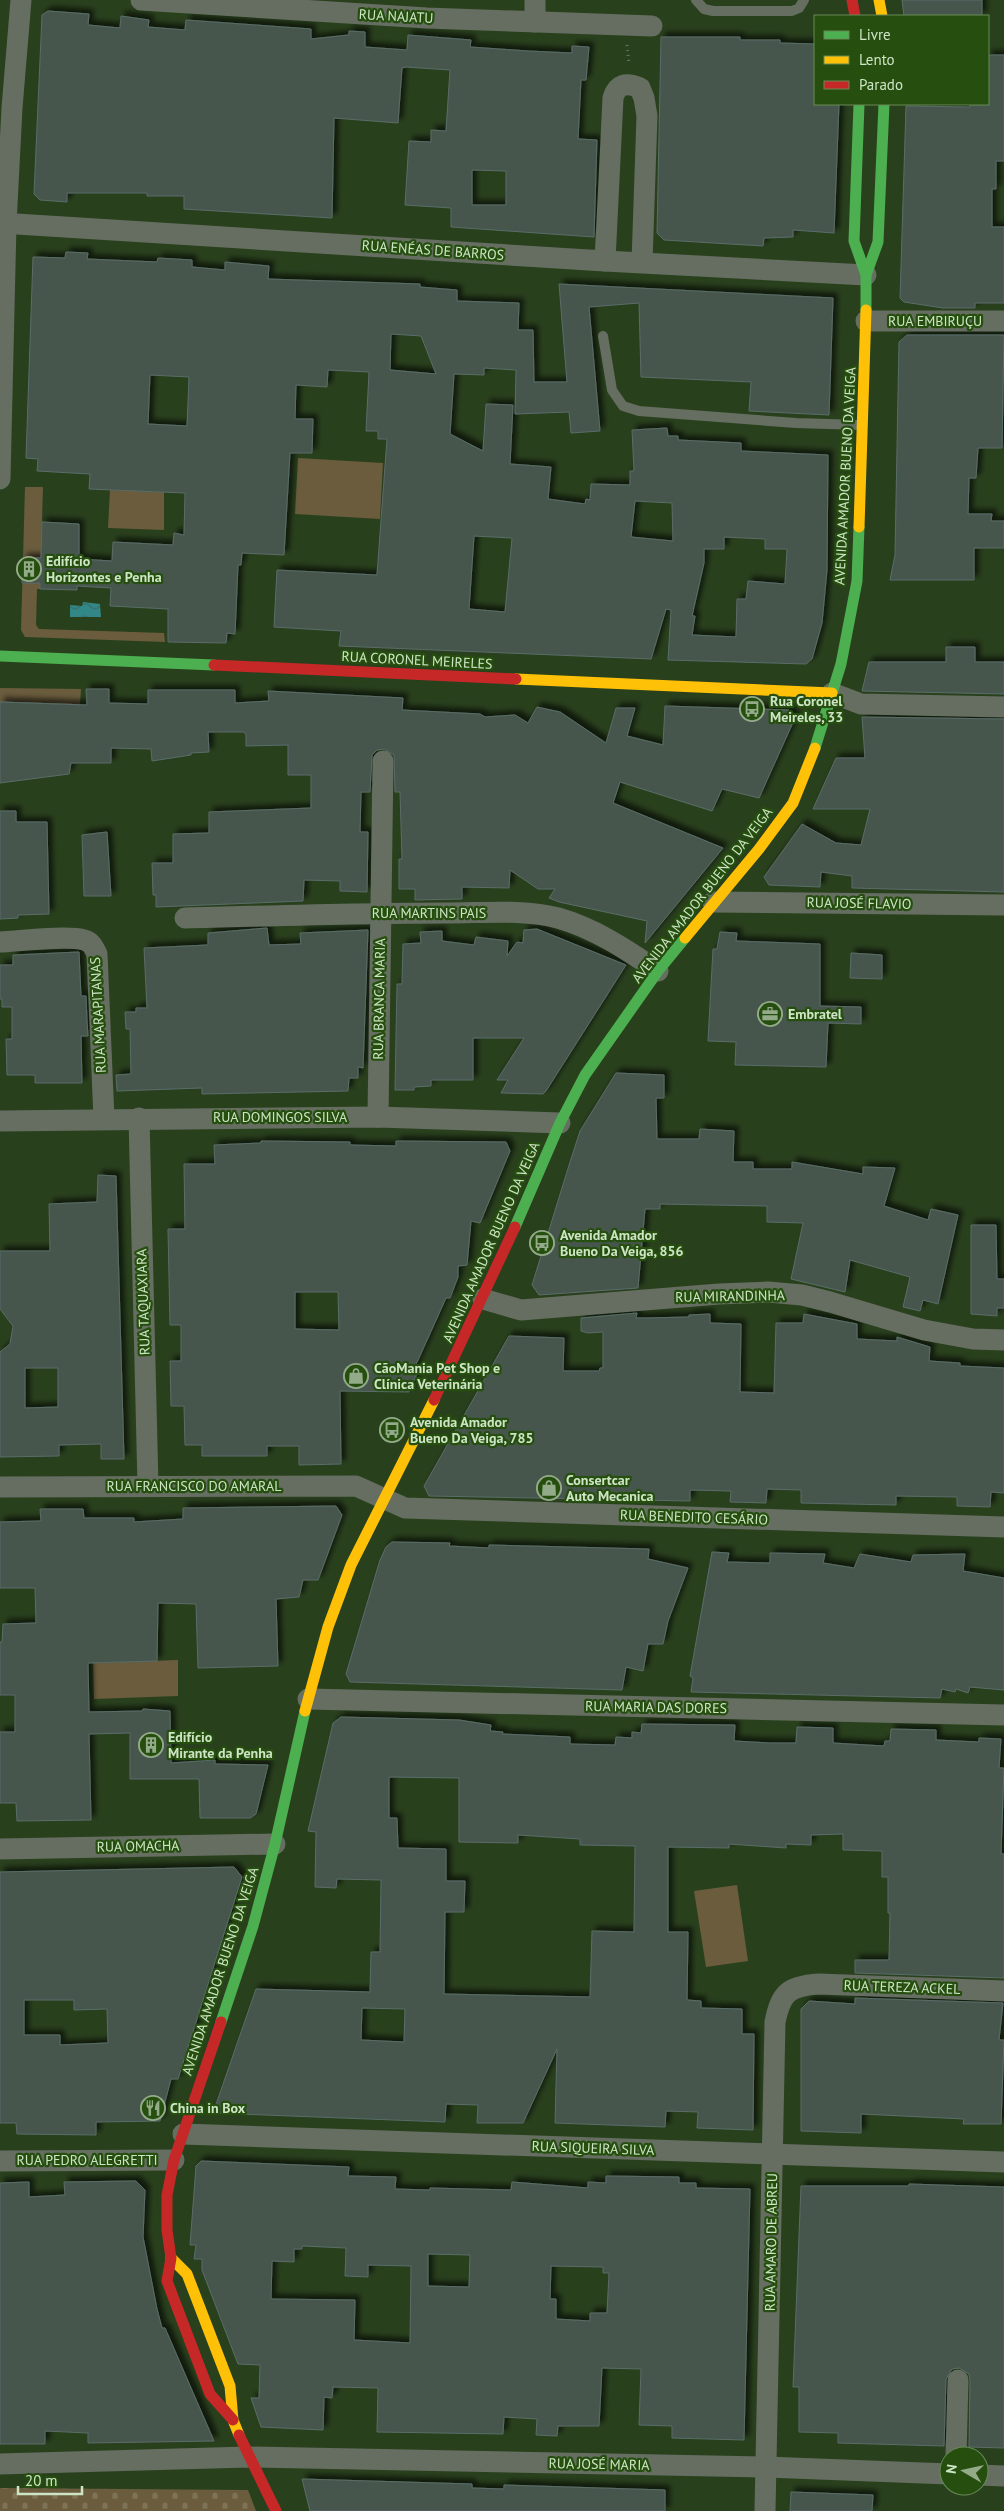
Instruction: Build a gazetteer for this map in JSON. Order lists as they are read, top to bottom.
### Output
{
  "streets": {
    "main road": ["AVENIDA AMADOR BUENO DA VEIGA", "RUA CORONEL MEIRELES"],
    "street": [
      "RUA NAJATU",
      "RUA ENÉAS DE BARROS",
      "RUA EMBIRUÇU",
      "RUA JOSÉ FLAVIO",
      "RUA MARTINS PAIS",
      "RUA BRANCA MARIA",
      "RUA MARAPITANAS",
      "RUA DOMINGOS SILVA",
      "RUA MIRANDINHA",
      "RUA TAQUAXIARA",
      "RUA FRANCISCO DO AMARAL",
      "RUA BENEDITO CESÁRIO",
      "RUA MARIA DAS DORES",
      "RUA OMACHA",
      "RUA TEREZA ACKEL",
      "RUA SIQUEIRA SILVA",
      "RUA PEDRO ALEGRETTI",
      "RUA AMARO DE ABREU",
      "RUA JOSÉ MARIA"
    ]
  },
  "crossings": [
    ["RUA ENÉAS DE BARROS", "AVENIDA AMADOR BUENO DA VEIGA"],
    ["RUA EMBIRUÇU", "AVENIDA AMADOR BUENO DA VEIGA"],
    ["AVENIDA AMADOR BUENO DA VEIGA", "RUA CORONEL MEIRELES"],
    ["AVENIDA AMADOR BUENO DA VEIGA", "RUA JOSÉ FLAVIO"],
    ["AVENIDA AMADOR BUENO DA VEIGA", "RUA MARTINS PAIS"],
    ["AVENIDA AMADOR BUENO DA VEIGA", "RUA DOMINGOS SILVA"],
    ["AVENIDA AMADOR BUENO DA VEIGA", "RUA MIRANDINHA"],
    ["AVENIDA AMADOR BUENO DA VEIGA", "RUA FRANCISCO DO AMARAL"],
    ["AVENIDA AMADOR BUENO DA VEIGA", "RUA BENEDITO CESÁRIO"],
    ["AVENIDA AMADOR BUENO DA VEIGA", "RUA MARIA DAS DORES"],
    ["AVENIDA AMADOR BUENO DA VEIGA", "RUA OMACHA"],
    ["AVENIDA AMADOR BUENO DA VEIGA", "RUA SIQUEIRA SILVA"],
    ["AVENIDA AMADOR BUENO DA VEIGA", "RUA PEDRO ALEGRETTI"],
    ["AVENIDA AMADOR BUENO DA VEIGA", "RUA JOSÉ MARIA"],
    ["RUA MARTINS PAIS", "RUA BRANCA MARIA"],
    ["RUA BRANCA MARIA", "RUA DOMINGOS SILVA"],
    ["RUA MARAPITANAS", "RUA DOMINGOS SILVA"],
    ["RUA DOMINGOS SILVA", "RUA TAQUAXIARA"],
    ["RUA TAQUAXIARA", "RUA FRANCISCO DO AMARAL"],
    ["RUA FRANCISCO DO AMARAL", "RUA BENEDITO CESÁRIO"],
    ["RUA TEREZA ACKEL", "RUA AMARO DE ABREU"],
    ["RUA SIQUEIRA SILVA", "RUA AMARO DE ABREU"],
    ["RUA AMARO DE ABREU", "RUA JOSÉ MARIA"]
  ],
  "places": {
    "building": ["Edifício Horizontes e Penha", "Edifício Mirante da Penha"],
    "bus stop": ["Rua Coronel Meireles, 33", "Avenida Amador Bueno Da Veiga, 856", "Avenida Amador Bueno Da Veiga, 785"],
    "office": ["Embratel"],
    "shop": ["CãoMania Pet Shop e Clínica Veterinária", "Consertcar Auto Mecanica"],
    "restaurant": ["China in Box"]
  },
  "legend": ["Livre", "Lento", "Parado"],
  "scale_bar": "20 m",
  "north": "left"
}
